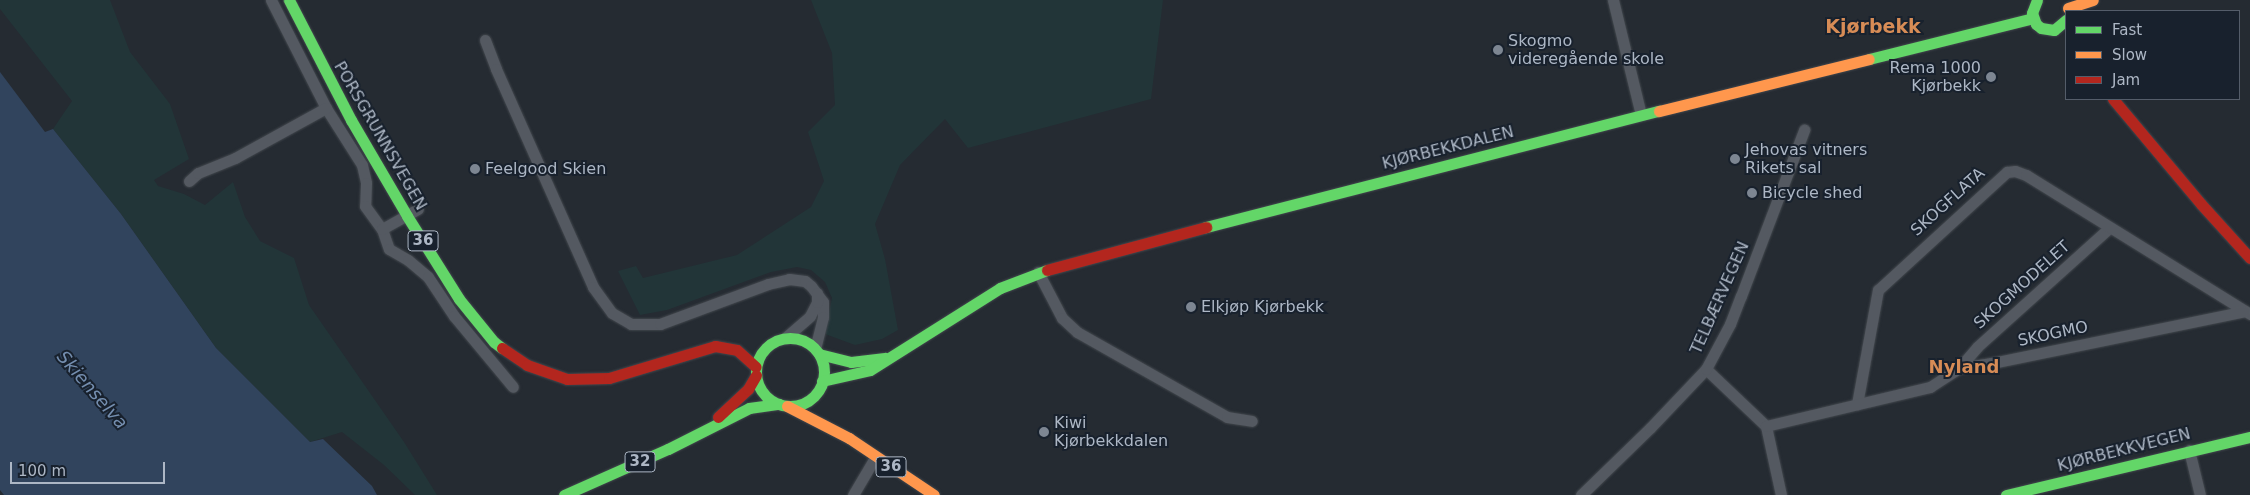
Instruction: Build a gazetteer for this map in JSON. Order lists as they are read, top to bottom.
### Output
{
  "streets": {
    "main road": [
      "PORSGRUNNSVEGEN",
      "KJØRBEKKDALEN",
      "36",
      "KJØRBEKKVEGEN",
      "32"
    ],
    "street": [
      "SKOGFLATA",
      "SKOGMODELET",
      "TELBÆRVEGEN",
      "SKOGMO"
    ]
  },
  "crossings": [
    ["PORSGRUNNSVEGEN", "KJØRBEKKDALEN"],
    ["PORSGRUNNSVEGEN", "36"],
    ["PORSGRUNNSVEGEN", "32"],
    ["KJØRBEKKDALEN", "36"],
    ["KJØRBEKKDALEN", "32"],
    ["SKOGFLATA", "SKOGMODELET"],
    ["SKOGFLATA", "SKOGMO"],
    ["36", "32"],
    ["SKOGMODELET", "SKOGMO"]
  ],
  "districts": ["Kjørbekk", "Nyland"],
  "water": ["Skienselva"],
  "places": [
    "Skogmo videregående skole",
    "Rema 1000 Kjørbekk",
    "Jehovas vitners Rikets sal",
    "Feelgood Skien",
    "Bicycle shed",
    "Elkjøp Kjørbekk",
    "Kiwi Kjørbekkdalen"
  ],
  "legend": ["Fast", "Slow", "Jam"],
  "scale_bar": "100 m"
}
